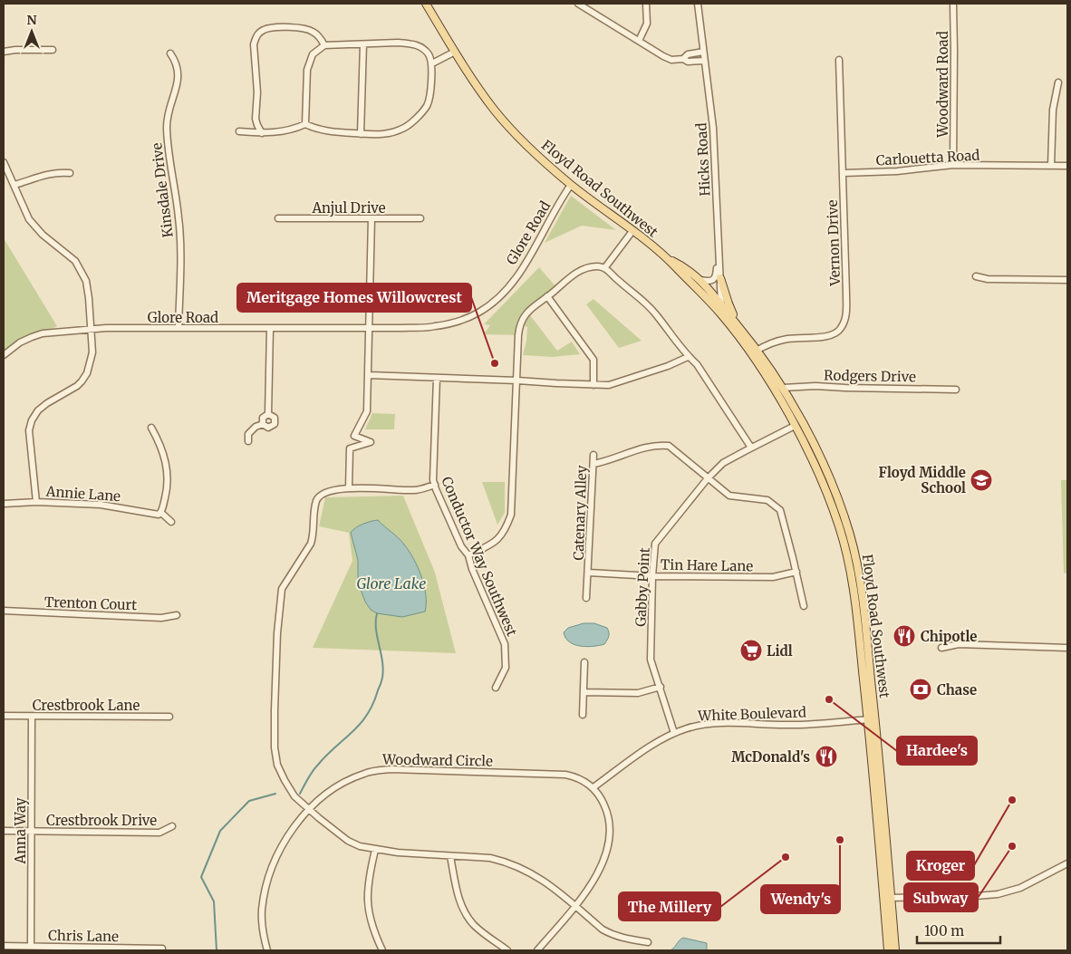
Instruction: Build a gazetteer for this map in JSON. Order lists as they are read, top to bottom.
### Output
{
  "streets": {
    "main road": ["Floyd Road Southwest"],
    "street": [
      "Woodward Road",
      "Carlouetta Road",
      "Hicks Road",
      "Kinsdale Drive",
      "Anjul Drive",
      "Glore Road",
      "Vernon Drive",
      "Rodgers Drive",
      "Annie Lane",
      "Catenary Alley",
      "Conductor Way Southwest",
      "Tin Hare Lane",
      "Gabby Point",
      "Trenton Court",
      "Crestbrook Lane",
      "White Boulevard",
      "Woodward Circle",
      "Crestbrook Drive",
      "Anna Way",
      "Chris Lane"
    ]
  },
  "crossings": [
    ["Woodward Road", "Carlouetta Road"],
    ["Carlouetta Road", "Vernon Drive"],
    ["Hicks Road", "Floyd Road Southwest"],
    ["Floyd Road Southwest", "Glore Road"],
    ["Floyd Road Southwest", "Vernon Drive"],
    ["Floyd Road Southwest", "Rodgers Drive"],
    ["Floyd Road Southwest", "Gabby Point"],
    ["Floyd Road Southwest", "White Boulevard"],
    ["Kinsdale Drive", "Glore Road"],
    ["Catenary Alley", "Tin Hare Lane"],
    ["Tin Hare Lane", "Gabby Point"],
    ["Gabby Point", "White Boulevard"],
    ["Crestbrook Lane", "Anna Way"],
    ["White Boulevard", "Woodward Circle"],
    ["Crestbrook Drive", "Anna Way"],
    ["Anna Way", "Chris Lane"]
  ],
  "water": ["Glore Lake"],
  "places": {
    "other": [
      "Meritgage Homes Willowcrest",
      "Hardee's",
      "Kroger",
      "Wendy's",
      "Subway",
      "The Millery"
    ],
    "school or university": ["Floyd Middle School"],
    "restaurant": ["Chipotle", "McDonald's"],
    "supermarket": ["Lidl"],
    "bank": ["Chase"]
  },
  "scale_bar": "100 m",
  "north": "top"
}
